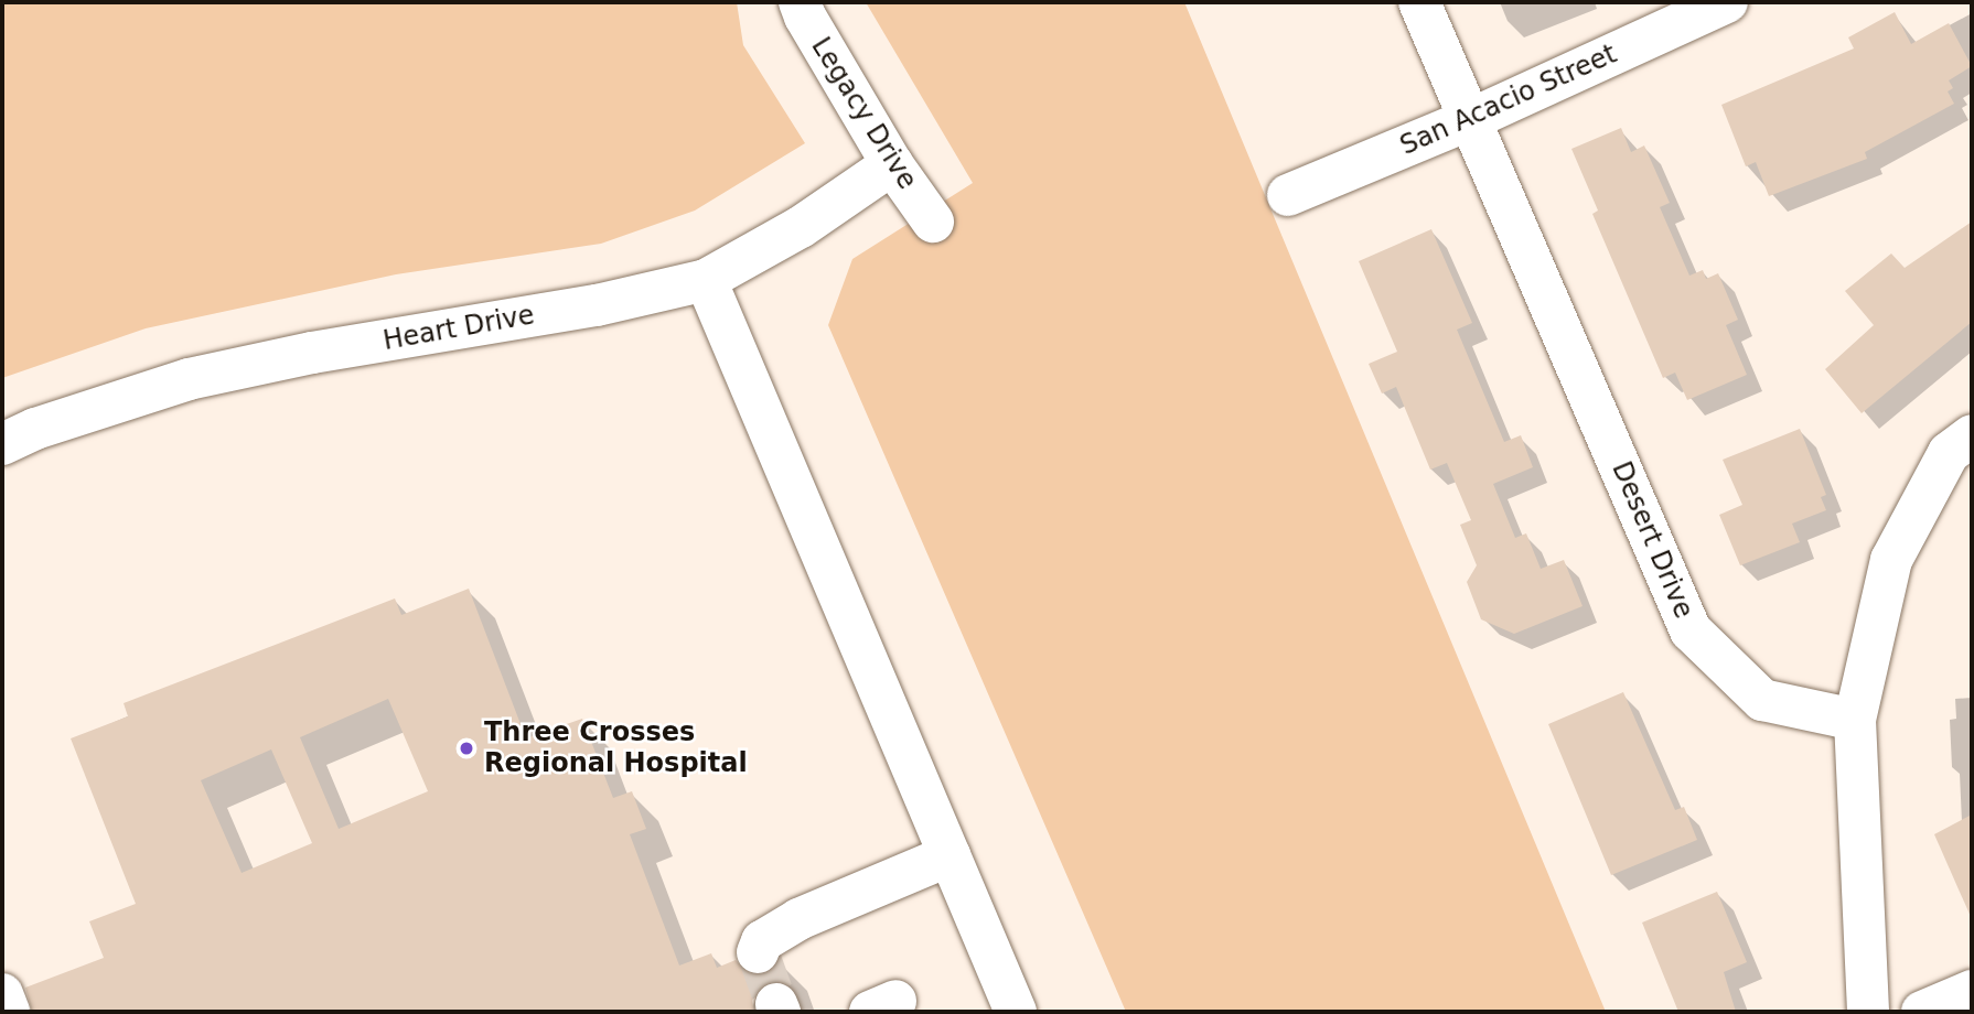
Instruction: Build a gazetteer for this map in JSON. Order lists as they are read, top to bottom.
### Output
{
  "streets": {
    "street": [
      "San Acacio Street",
      "Legacy Drive",
      "Heart Drive",
      "Desert Drive"
    ]
  },
  "crossings": [
    ["San Acacio Street", "Desert Drive"],
    ["Legacy Drive", "Heart Drive"]
  ],
  "places": ["Three Crosses Regional Hospital"]
}
